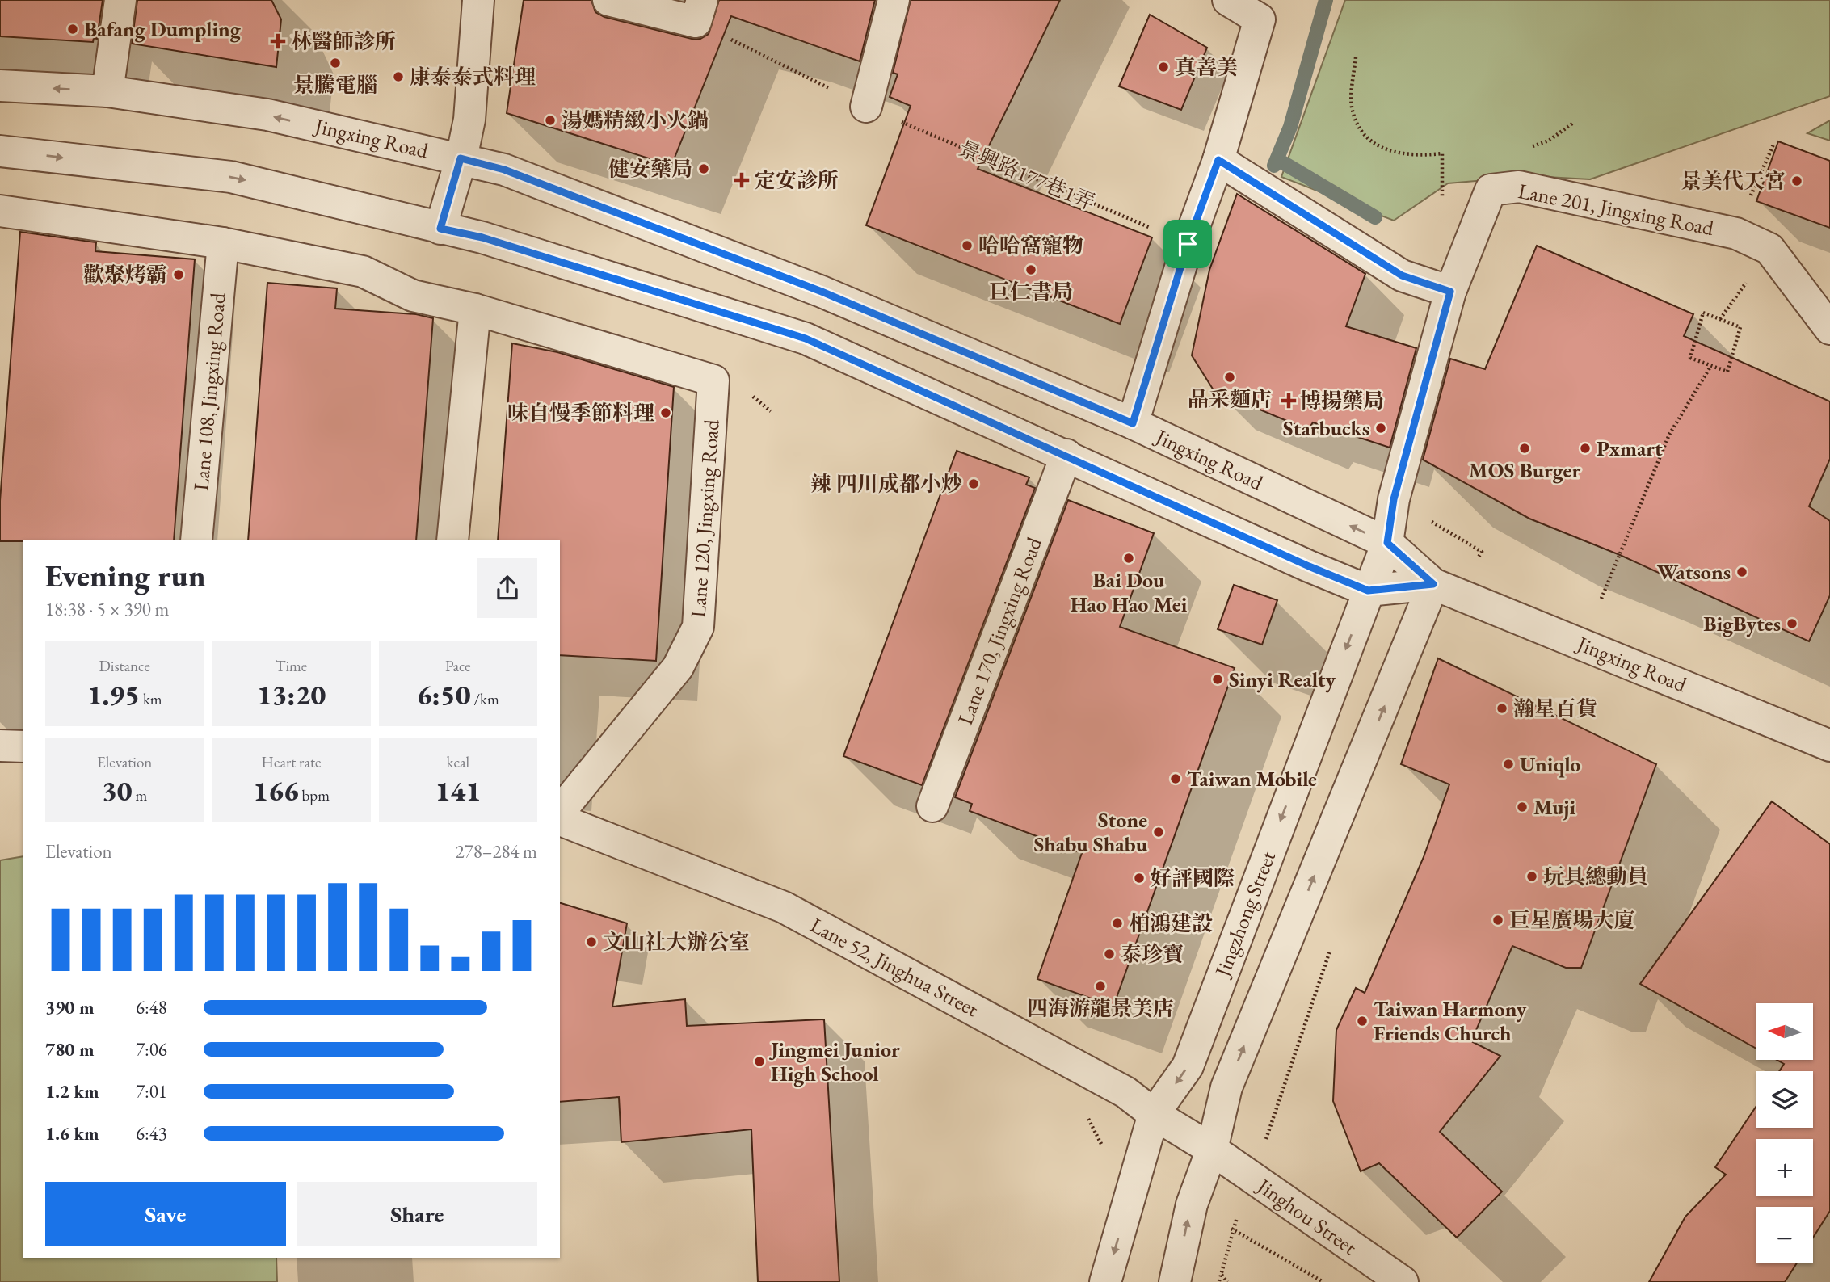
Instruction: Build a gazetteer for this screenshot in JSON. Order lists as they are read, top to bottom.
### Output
{
  "streets": {
    "street": [
      "Jingxing Road",
      "Lane 201, Jingxing Road",
      "Lane 108, Jingxing Road",
      "Lane 120, Jingxing Road",
      "Lane 170, Jingxing Road",
      "Jingzhong Street",
      "Lane 52, Jinghua Street",
      "Jinghou Street"
    ],
    "path": ["景興路177巷1弄"]
  },
  "crossings": [
    ["Jingxing Road", "Lane 201, Jingxing Road"],
    ["Jingxing Road", "Lane 170, Jingxing Road"],
    ["Jingxing Road", "Jingzhong Street"],
    ["Lane 201, Jingxing Road", "Jingzhong Street"],
    ["Jingzhong Street", "Lane 52, Jinghua Street"],
    ["Lane 52, Jinghua Street", "Jinghou Street"]
  ],
  "places": {
    "other": [
      "Bafang Dumpling",
      "景騰電腦",
      "真善美",
      "康泰泰式料理",
      "湯媽精緻小火鍋",
      "健安藥局",
      "景美代天宮",
      "哈哈窩寵物",
      "巨仁書局",
      "歡聚烤霸",
      "晶采麵店",
      "味自慢季節料理",
      "Starbucks",
      "MOS Burger",
      "Pxmart",
      "辣 四川成都小炒",
      "Bai Dou Hao Hao Mei",
      "Watsons",
      "BigBytes",
      "Sinyi Realty",
      "瀚星百貨",
      "Uniqlo",
      "Taiwan Mobile",
      "Muji",
      "Stone Shabu Shabu",
      "玩具總動員",
      "好評國際",
      "巨星廣場大廈",
      "柏鴻建設",
      "文山社大辦公室",
      "泰珍寶",
      "四海游龍景美店",
      "Taiwan Harmony Friends Church",
      "Jingmei Junior High School"
    ],
    "health": ["林醫師診所", "定安診所", "博揚藥局"]
  },
  "north": "left",
  "page": {
    "heading": ["Evening run", "18:38 · 5 × 390 m"],
    "stats": [
      ["Distance", "1.95 km"],
      ["Time", "13:20"],
      ["Pace", "6:50 /km"],
      ["Elevation", "30 m"],
      ["Heart rate", "166 bpm"],
      ["kcal", "141"]
    ],
    "chart": ["Elevation", "278–284 m"],
    "list": [
      {
        "name": "390 m",
        "note": "6:48"
      },
      {
        "name": "780 m",
        "note": "7:06"
      },
      {
        "name": "1.2 km",
        "note": "7:01"
      },
      {
        "name": "1.6 km",
        "note": "6:43"
      }
    ],
    "map_buttons": ["+", "−"],
    "buttons": ["Save", "Share"]
  }
}
